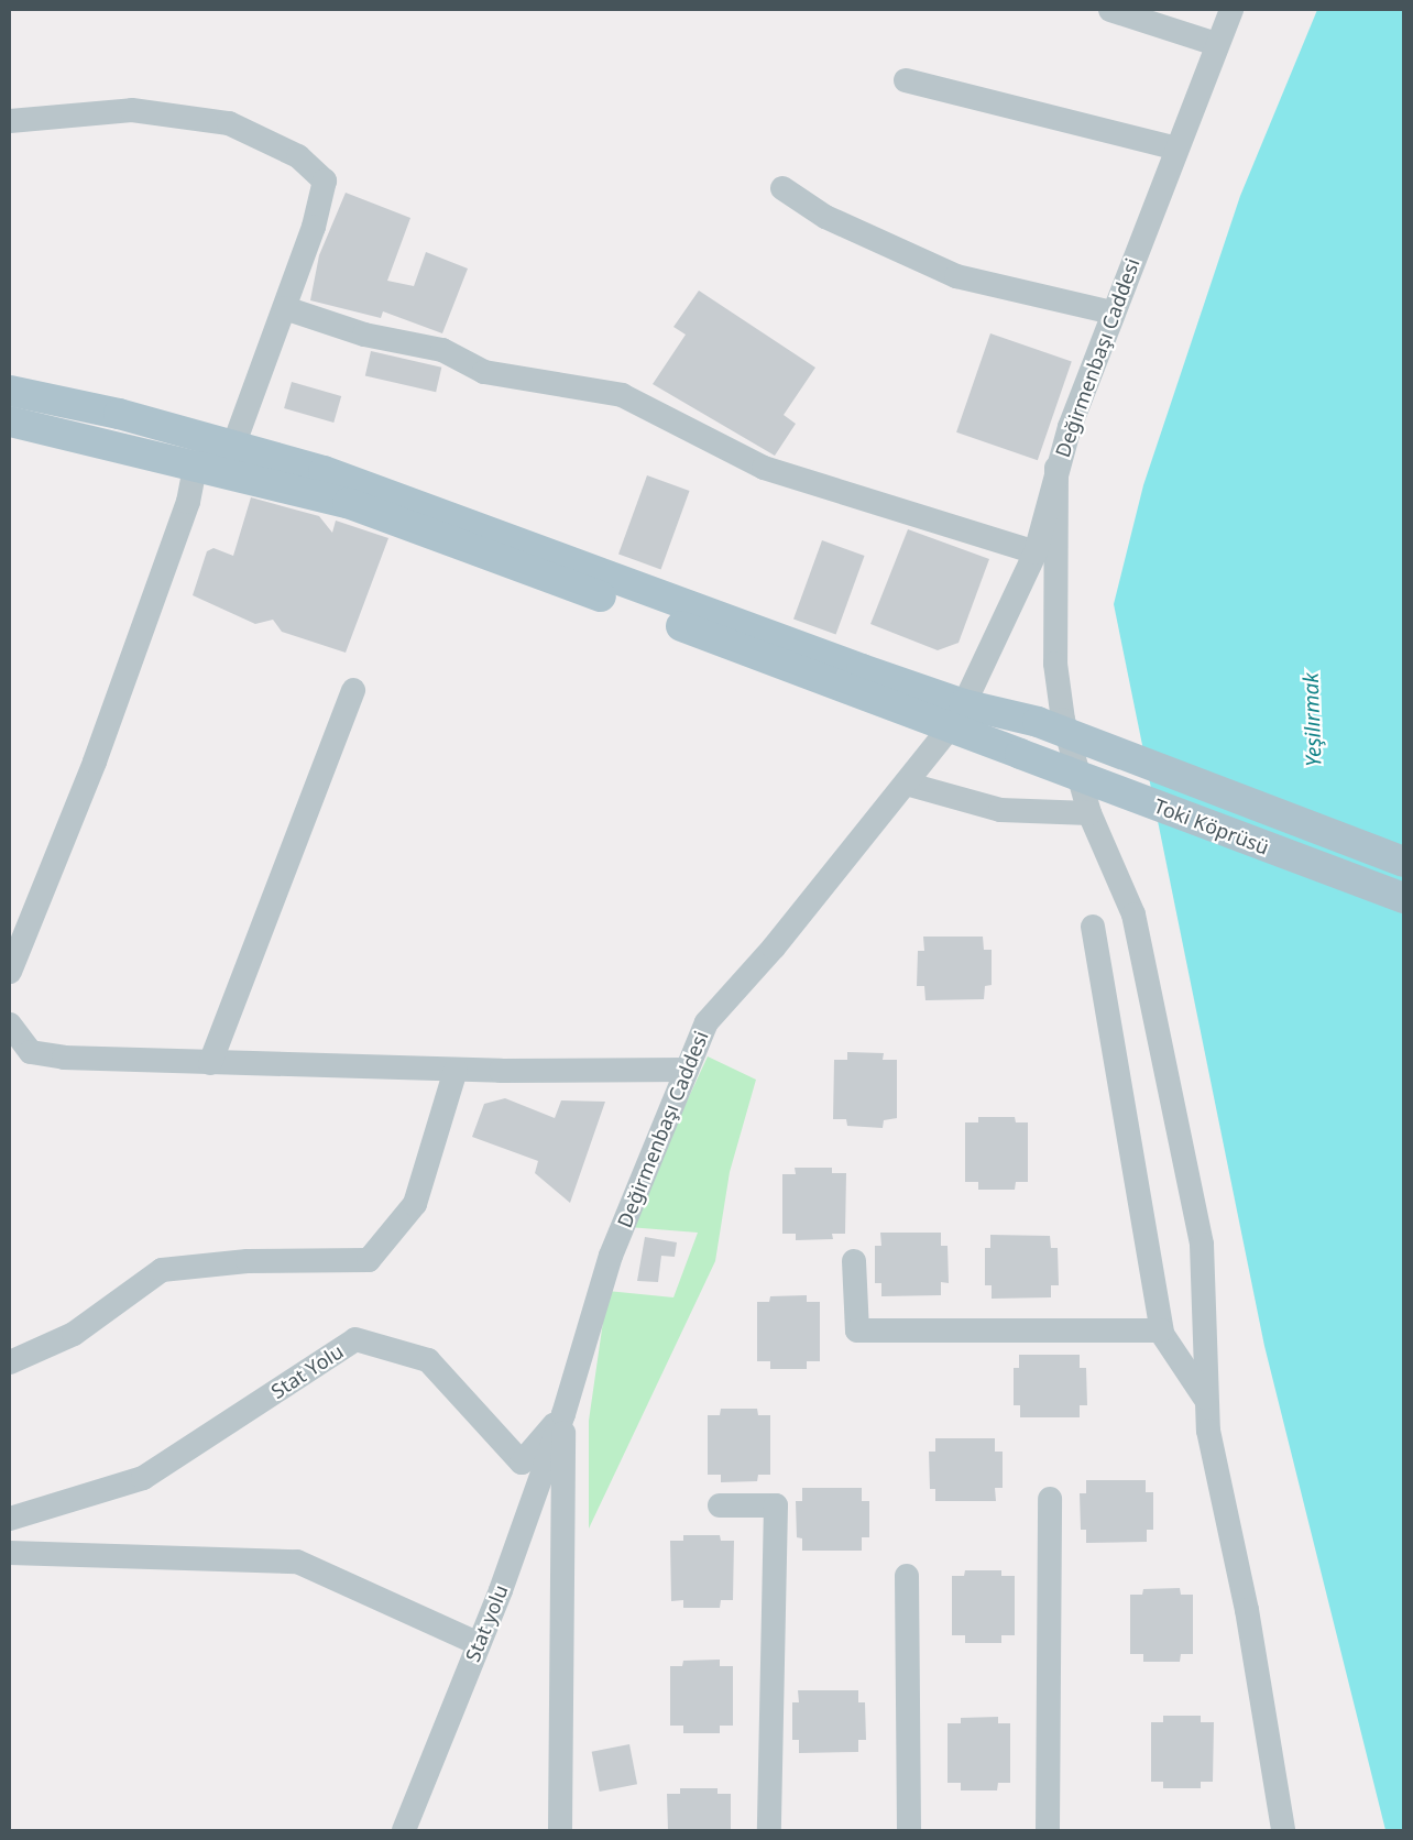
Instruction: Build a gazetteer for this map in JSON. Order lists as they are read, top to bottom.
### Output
{
  "streets": {
    "main road": ["Toki Köprüsü"],
    "street": ["Değirmenbaşı Caddesi", "Stat Yolu", "Stat yolu"]
  },
  "crossings": [
    ["Değirmenbaşı Caddesi", "Toki Köprüsü"],
    ["Değirmenbaşı Caddesi", "Stat Yolu"],
    ["Değirmenbaşı Caddesi", "Stat yolu"],
    ["Stat Yolu", "Stat yolu"]
  ],
  "water": ["Yeşilırmak"]
}
